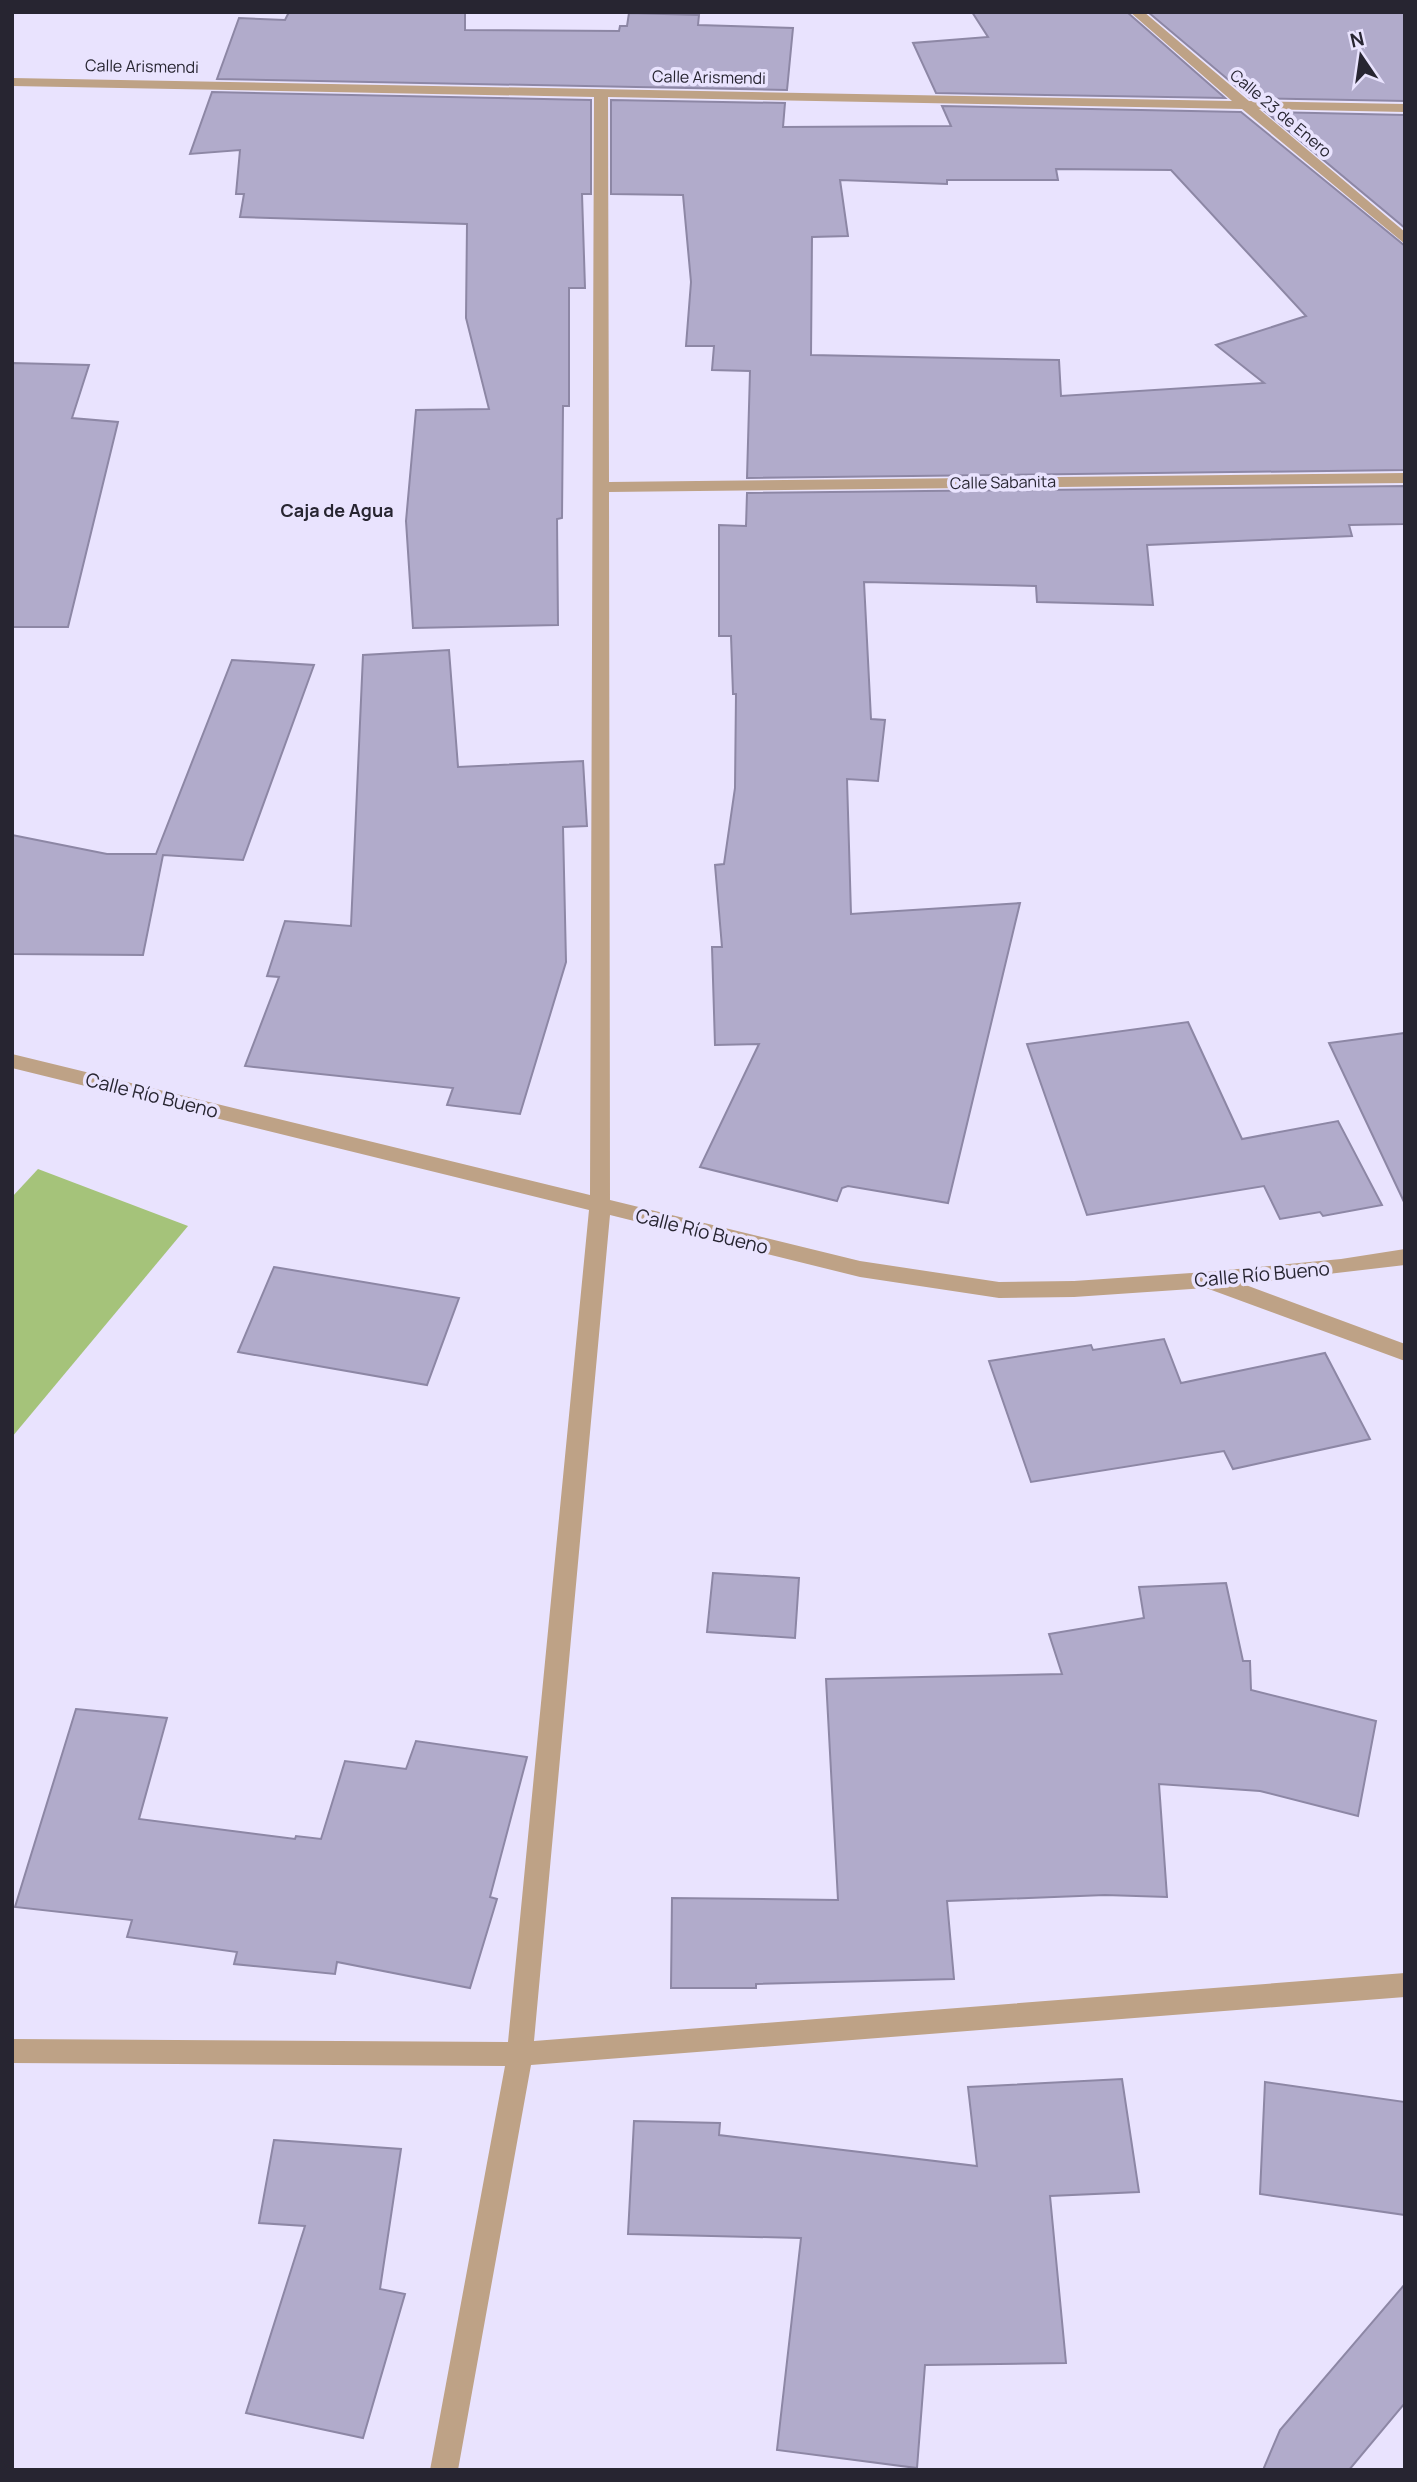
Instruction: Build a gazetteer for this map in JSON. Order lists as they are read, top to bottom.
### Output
{
  "streets": {
    "street": [
      "Calle Arismendi",
      "Calle 23 de Enero",
      "Calle Sabanita",
      "Calle Río Bueno"
    ]
  },
  "crossings": [
    ["Calle Arismendi", "Calle 23 de Enero"]
  ],
  "districts": ["Caja de Agua"],
  "north": "top"
}
